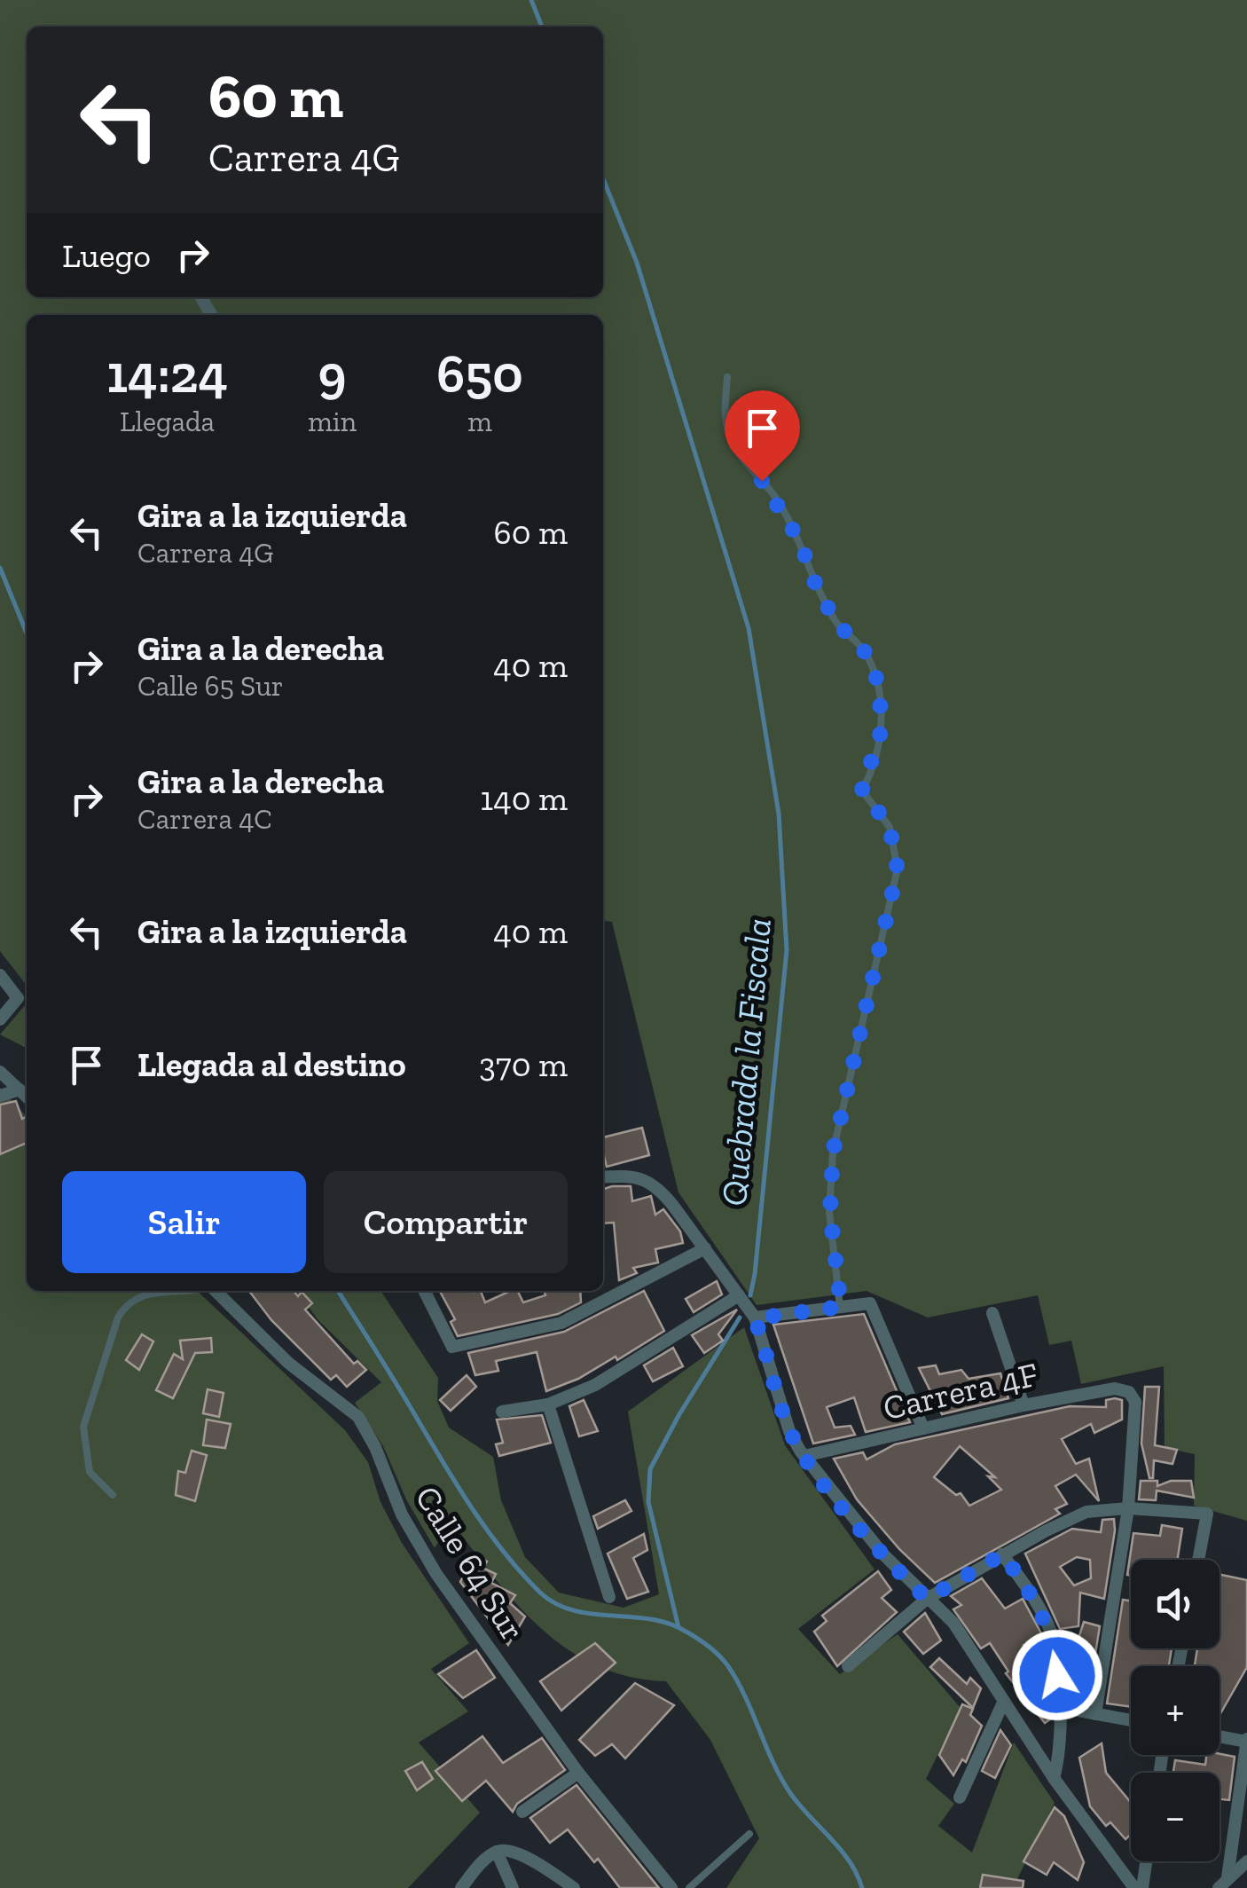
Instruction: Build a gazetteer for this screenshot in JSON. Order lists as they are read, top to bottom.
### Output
{
  "streets": {
    "street": ["Carrera 4F", "Calle 64 Sur"]
  },
  "water": ["Quebrada la Fiscala"],
  "page": {
    "turn": ["60 m", "Carrera 4G"],
    "then": "Luego",
    "eta": [
      "14:24",
      "Llegada",
      "9",
      "min",
      "650",
      "m"
    ],
    "list": [
      {
        "name": "Gira a la izquierda",
        "note": "Carrera 4G",
        "value": "60 m"
      },
      {
        "name": "Gira a la derecha",
        "note": "Calle 65 Sur",
        "value": "40 m"
      },
      {
        "name": "Gira a la derecha",
        "note": "Carrera 4C",
        "value": "140 m"
      },
      {
        "name": "Gira a la izquierda",
        "value": "40 m"
      },
      {
        "name": "Llegada al destino",
        "value": "370 m"
      }
    ],
    "buttons": ["Salir", "Compartir"],
    "map_buttons": ["+", "−"]
  }
}
